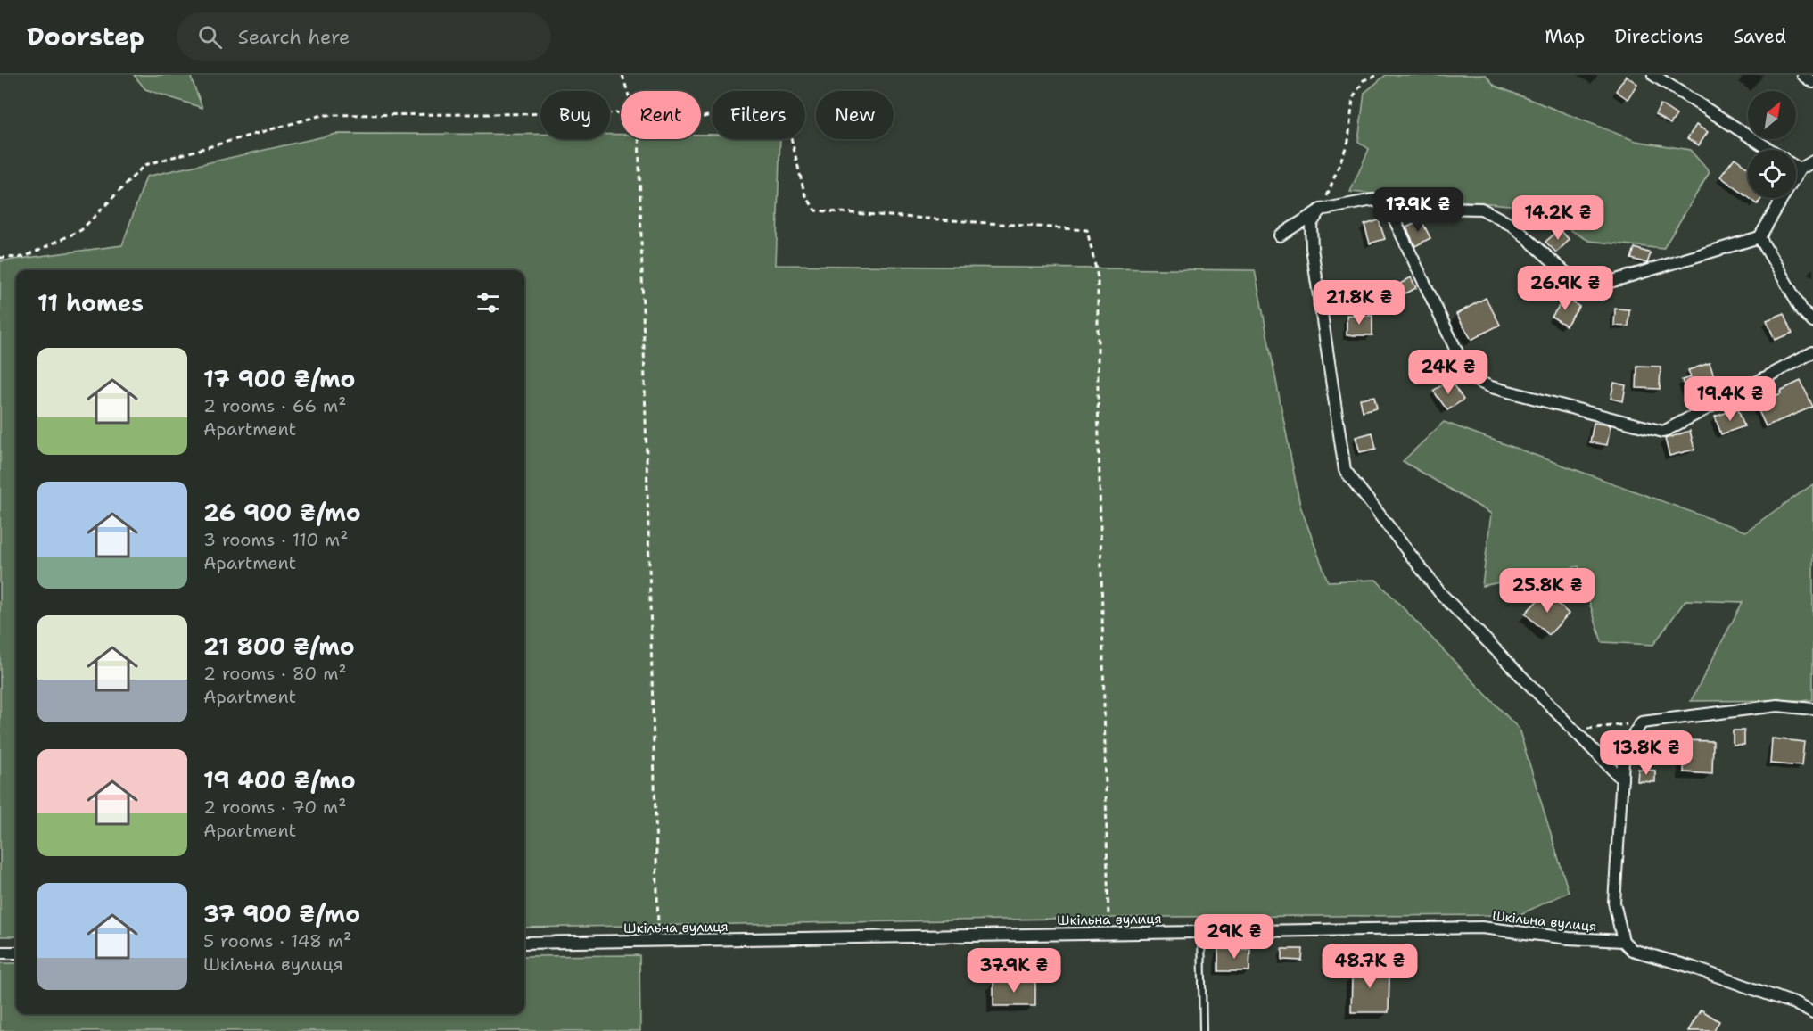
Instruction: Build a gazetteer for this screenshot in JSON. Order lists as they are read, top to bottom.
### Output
{
  "streets": {
    "street": ["Шкільна вулиця"]
  },
  "north": "top right",
  "page": {
    "header": "Doorstep",
    "search": "Search here",
    "nav": ["Map", "Directions", "Saved"],
    "chip": [
      "Buy",
      "Rent",
      "Filters",
      "New"
    ],
    "price": [
      "17.9K ₴",
      "14.2K ₴",
      "26.9K ₴",
      "21.8K ₴",
      "24K ₴",
      "19.4K ₴",
      "25.8K ₴",
      "13.8K ₴",
      "29K ₴",
      "48.7K ₴",
      "37.9K ₴"
    ],
    "heading": "11 homes",
    "list": [
      {
        "name": "17 900 ₴/mo",
        "note": "2 rooms · 66 m² · Apartment"
      },
      {
        "name": "26 900 ₴/mo",
        "note": "3 rooms · 110 m² · Apartment"
      },
      {
        "name": "21 800 ₴/mo",
        "note": "2 rooms · 80 m² · Apartment"
      },
      {
        "name": "19 400 ₴/mo",
        "note": "2 rooms · 70 m² · Apartment"
      },
      {
        "name": "37 900 ₴/mo",
        "note": "5 rooms · 148 m² · Шкільна вулиця"
      }
    ]
  }
}
